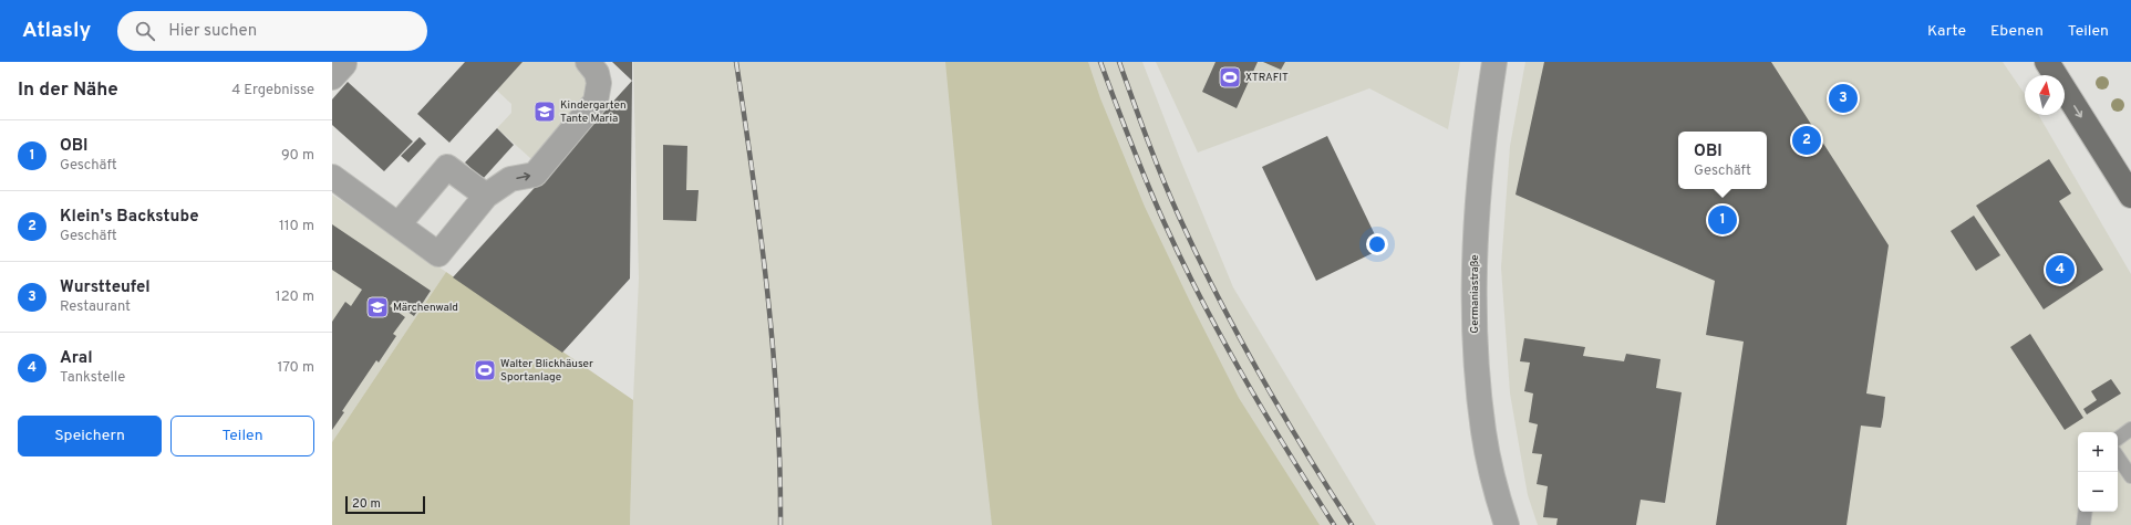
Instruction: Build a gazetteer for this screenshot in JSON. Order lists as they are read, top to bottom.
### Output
{
  "streets": {
    "street": ["Germaniastraße"]
  },
  "places": {
    "sports": ["XTRAFIT", "Walter Blickhäuser Sportanlage"],
    "school or university": ["Kindergarten Tante Maria", "Märchenwald"]
  },
  "scale_bar": "20 m",
  "north": "top",
  "page": {
    "header": "Atlasly",
    "search": "Hier suchen",
    "nav": ["Karte", "Ebenen", "Teilen"],
    "heading": ["In der Nähe", "4 Ergebnisse"],
    "pins": [
      "3",
      "2",
      "1",
      "4"
    ],
    "list": [
      {
        "mark": "1",
        "name": "OBI",
        "note": "Geschäft",
        "value": "90 m"
      },
      {
        "mark": "2",
        "name": "Klein's Backstube",
        "note": "Geschäft",
        "value": "110 m"
      },
      {
        "mark": "3",
        "name": "Wurstteufel",
        "note": "Restaurant",
        "value": "120 m"
      },
      {
        "mark": "4",
        "name": "Aral",
        "note": "Tankstelle",
        "value": "170 m"
      }
    ],
    "popup": ["OBI", "Geschäft"],
    "buttons": ["Speichern", "Teilen"],
    "map_buttons": ["+", "−"],
    "scale": "20 m"
  }
}
